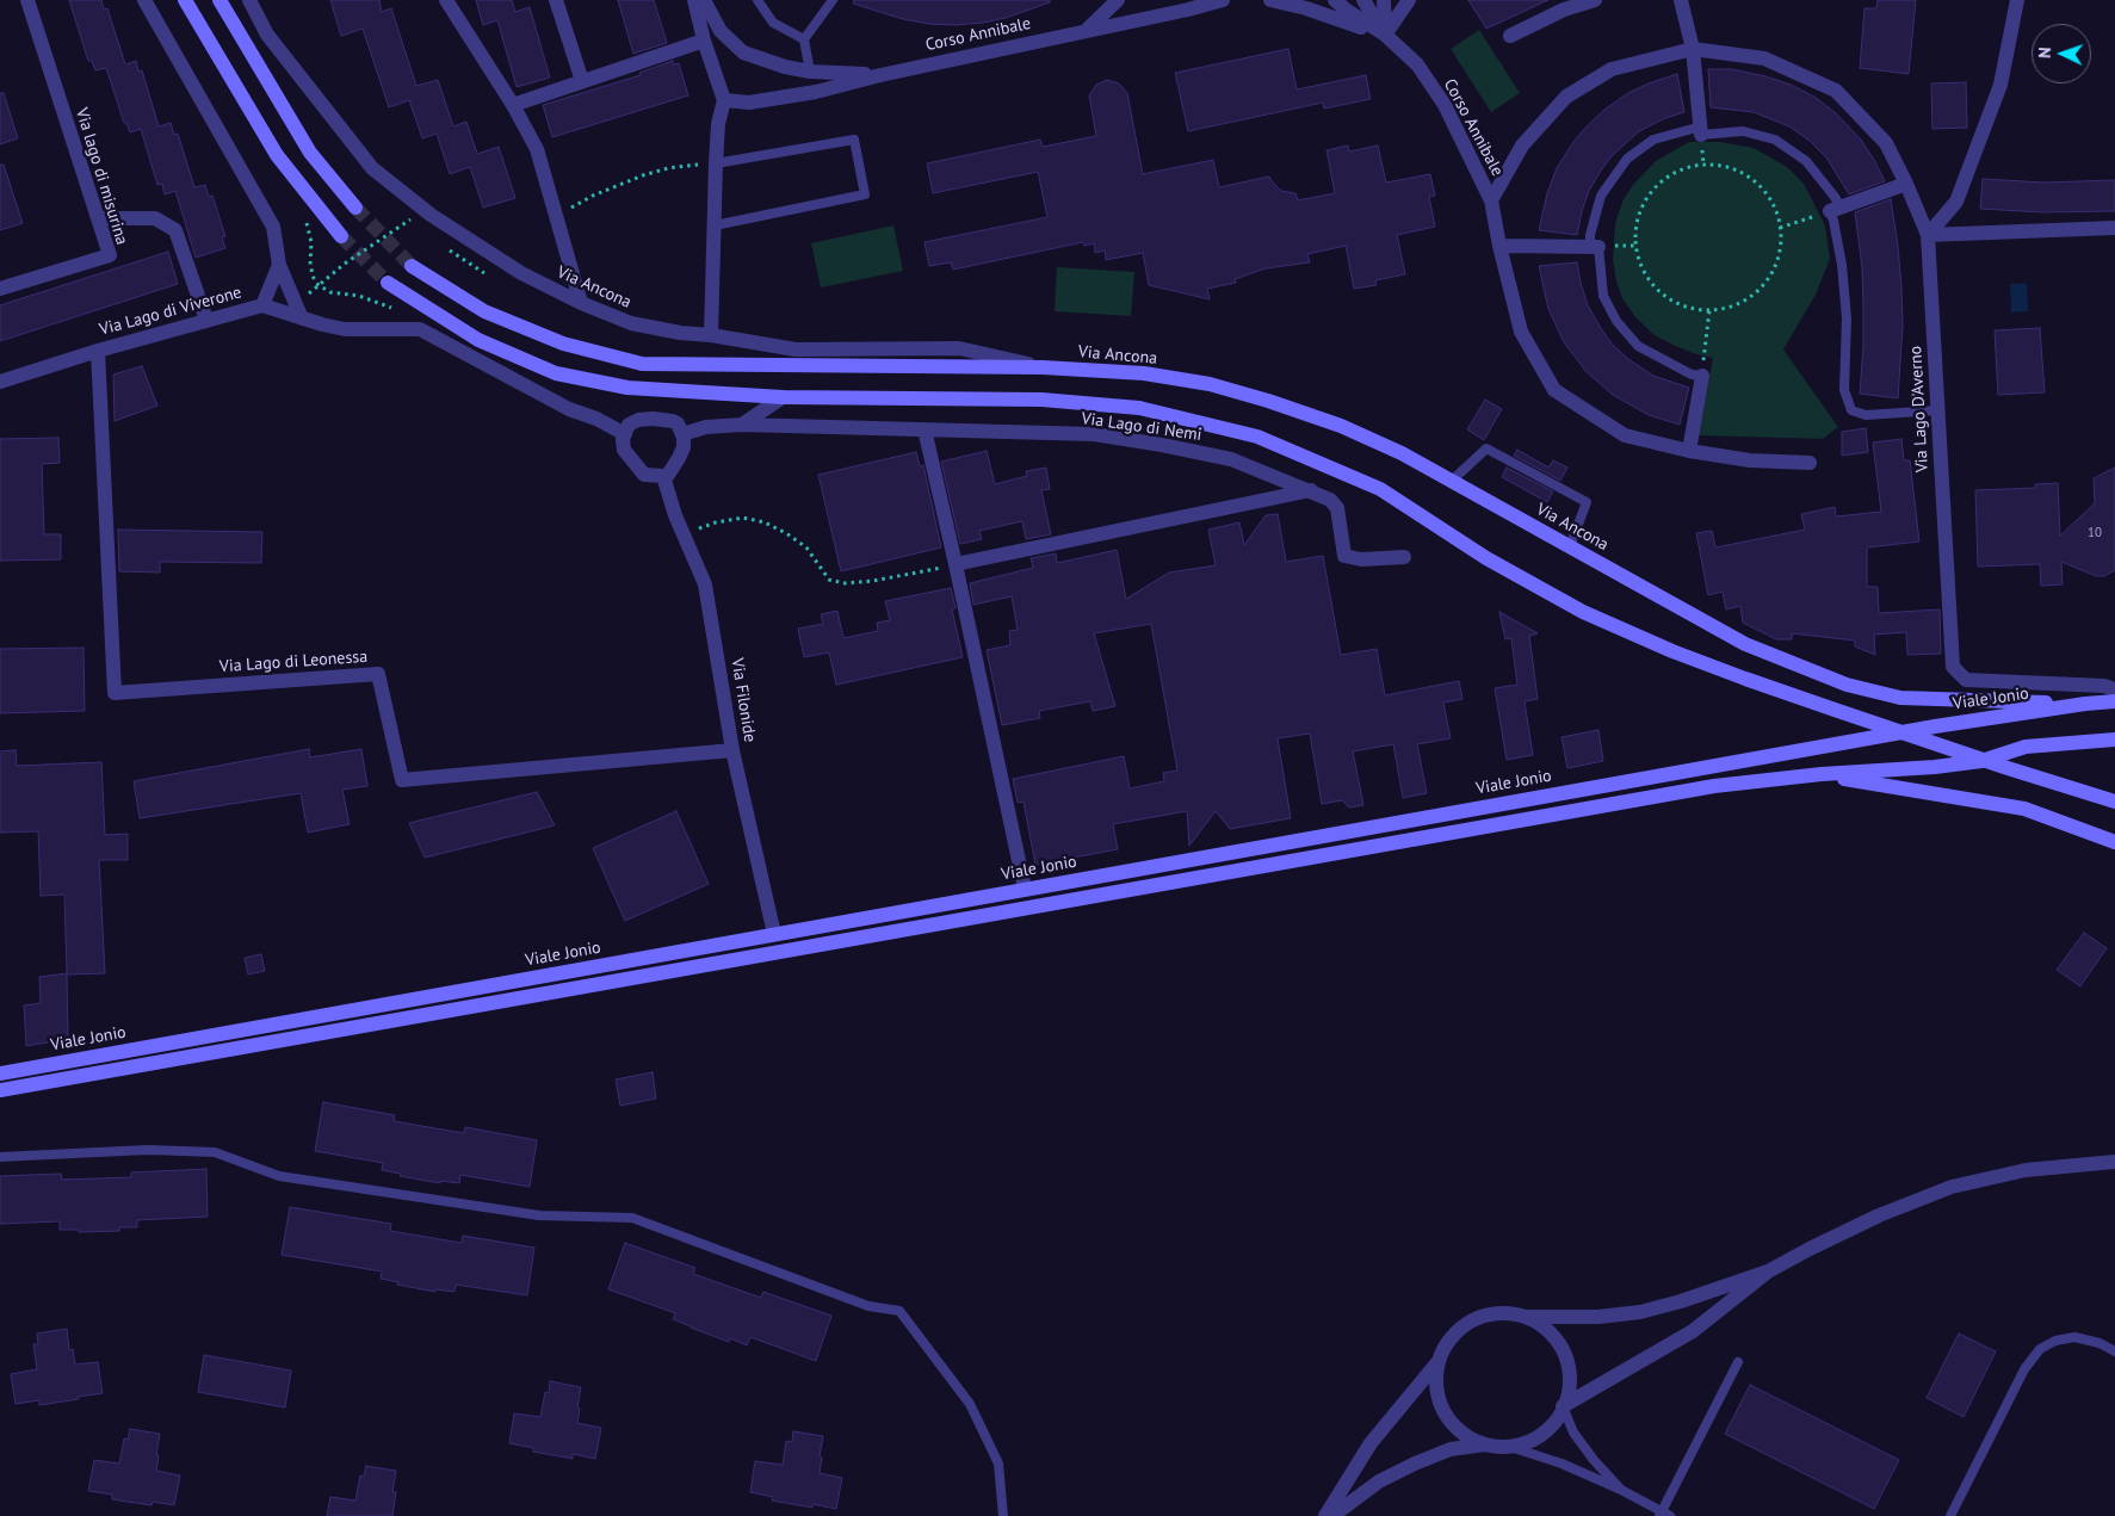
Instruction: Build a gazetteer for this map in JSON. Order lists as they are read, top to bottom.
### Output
{
  "streets": {
    "street": [
      "Corso Annibale",
      "Via lago di misurina",
      "Via Ancona",
      "Via Lago di Viverone",
      "Via Lago D'Averno",
      "Via Lago di Nemi",
      "Via Lago di Leonessa",
      "Viale Jonio",
      "Via Filonide"
    ]
  },
  "crossings": [
    ["Corso Annibale", "Via Lago D'Averno"],
    ["Via Ancona", "Viale Jonio"],
    ["Via Lago di Viverone", "Via Lago di Leonessa"],
    ["Via Lago di Nemi", "Via Filonide"],
    ["Via Lago di Leonessa", "Via Filonide"],
    ["Viale Jonio", "Via Filonide"]
  ],
  "house_numbers": ["10"],
  "north": "left"
}
